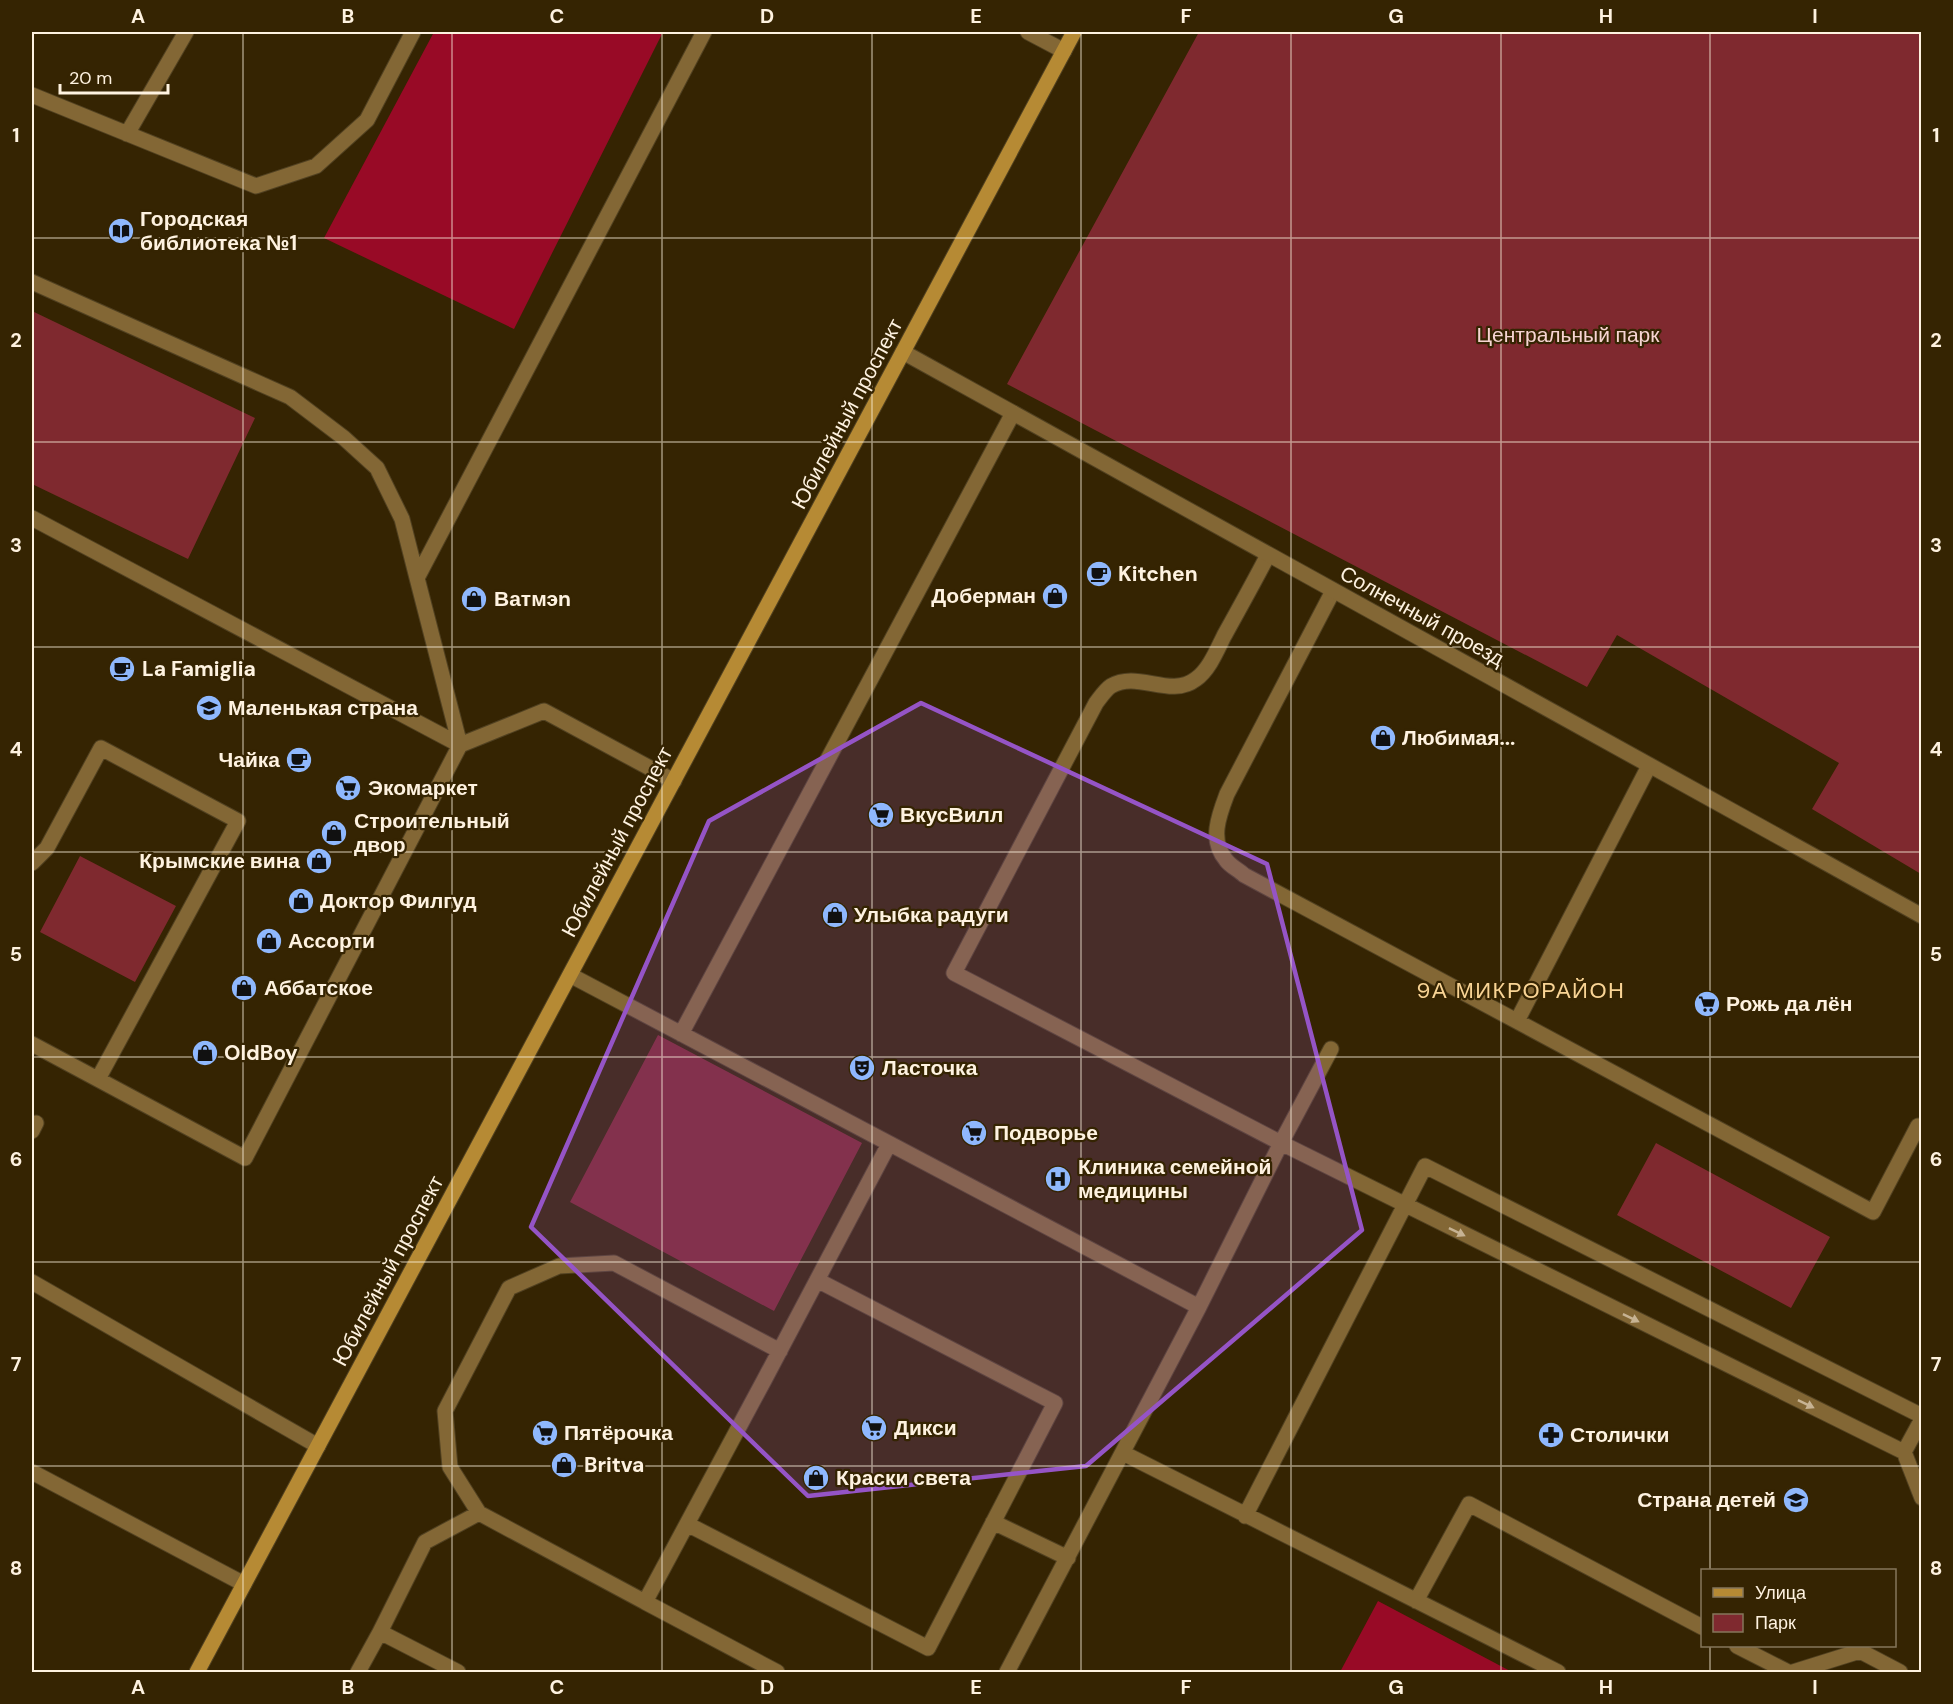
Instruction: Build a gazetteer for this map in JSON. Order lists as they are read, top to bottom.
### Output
{
  "streets": {
    "street": ["Юбилейный проспект", "Солнечный проезд"]
  },
  "crossings": [
    ["Юбилейный проспект", "Солнечный проезд"]
  ],
  "districts": ["9А МИКРОРАЙОН"],
  "parks": ["Центральный парк"],
  "places": {
    "library": ["Городская библиотека №1"],
    "cafe": ["Kitchen", "La Famiglia", "Чайка"],
    "shop": [
      "Доберман",
      "Ватмэn",
      "Любимая...",
      "Строительный двор",
      "Крымские вина",
      "Доктор Филгуд",
      "Улыбка радуги",
      "Ассорти",
      "Аббатское",
      "OldBoy",
      "Britva",
      "Краски света"
    ],
    "school or university": ["Маленькая страна", "Страна детей"],
    "supermarket": [
      "Экомаркет",
      "ВкусВилл",
      "Рожь да лён",
      "Подворье",
      "Дикси",
      "Пятёрочка"
    ],
    "theatre": ["Ласточка"],
    "hospital": ["Клиника семейной медицины"],
    "pharmacy": ["Столички"]
  },
  "legend": ["Улица", "Парк"],
  "scale_bar": "20 m",
  "grid": {
    "columns": [
      "A",
      "B",
      "C",
      "D",
      "E",
      "F",
      "G",
      "H",
      "I"
    ],
    "rows": [
      "1",
      "2",
      "3",
      "4",
      "5",
      "6",
      "7",
      "8"
    ]
  }
}
